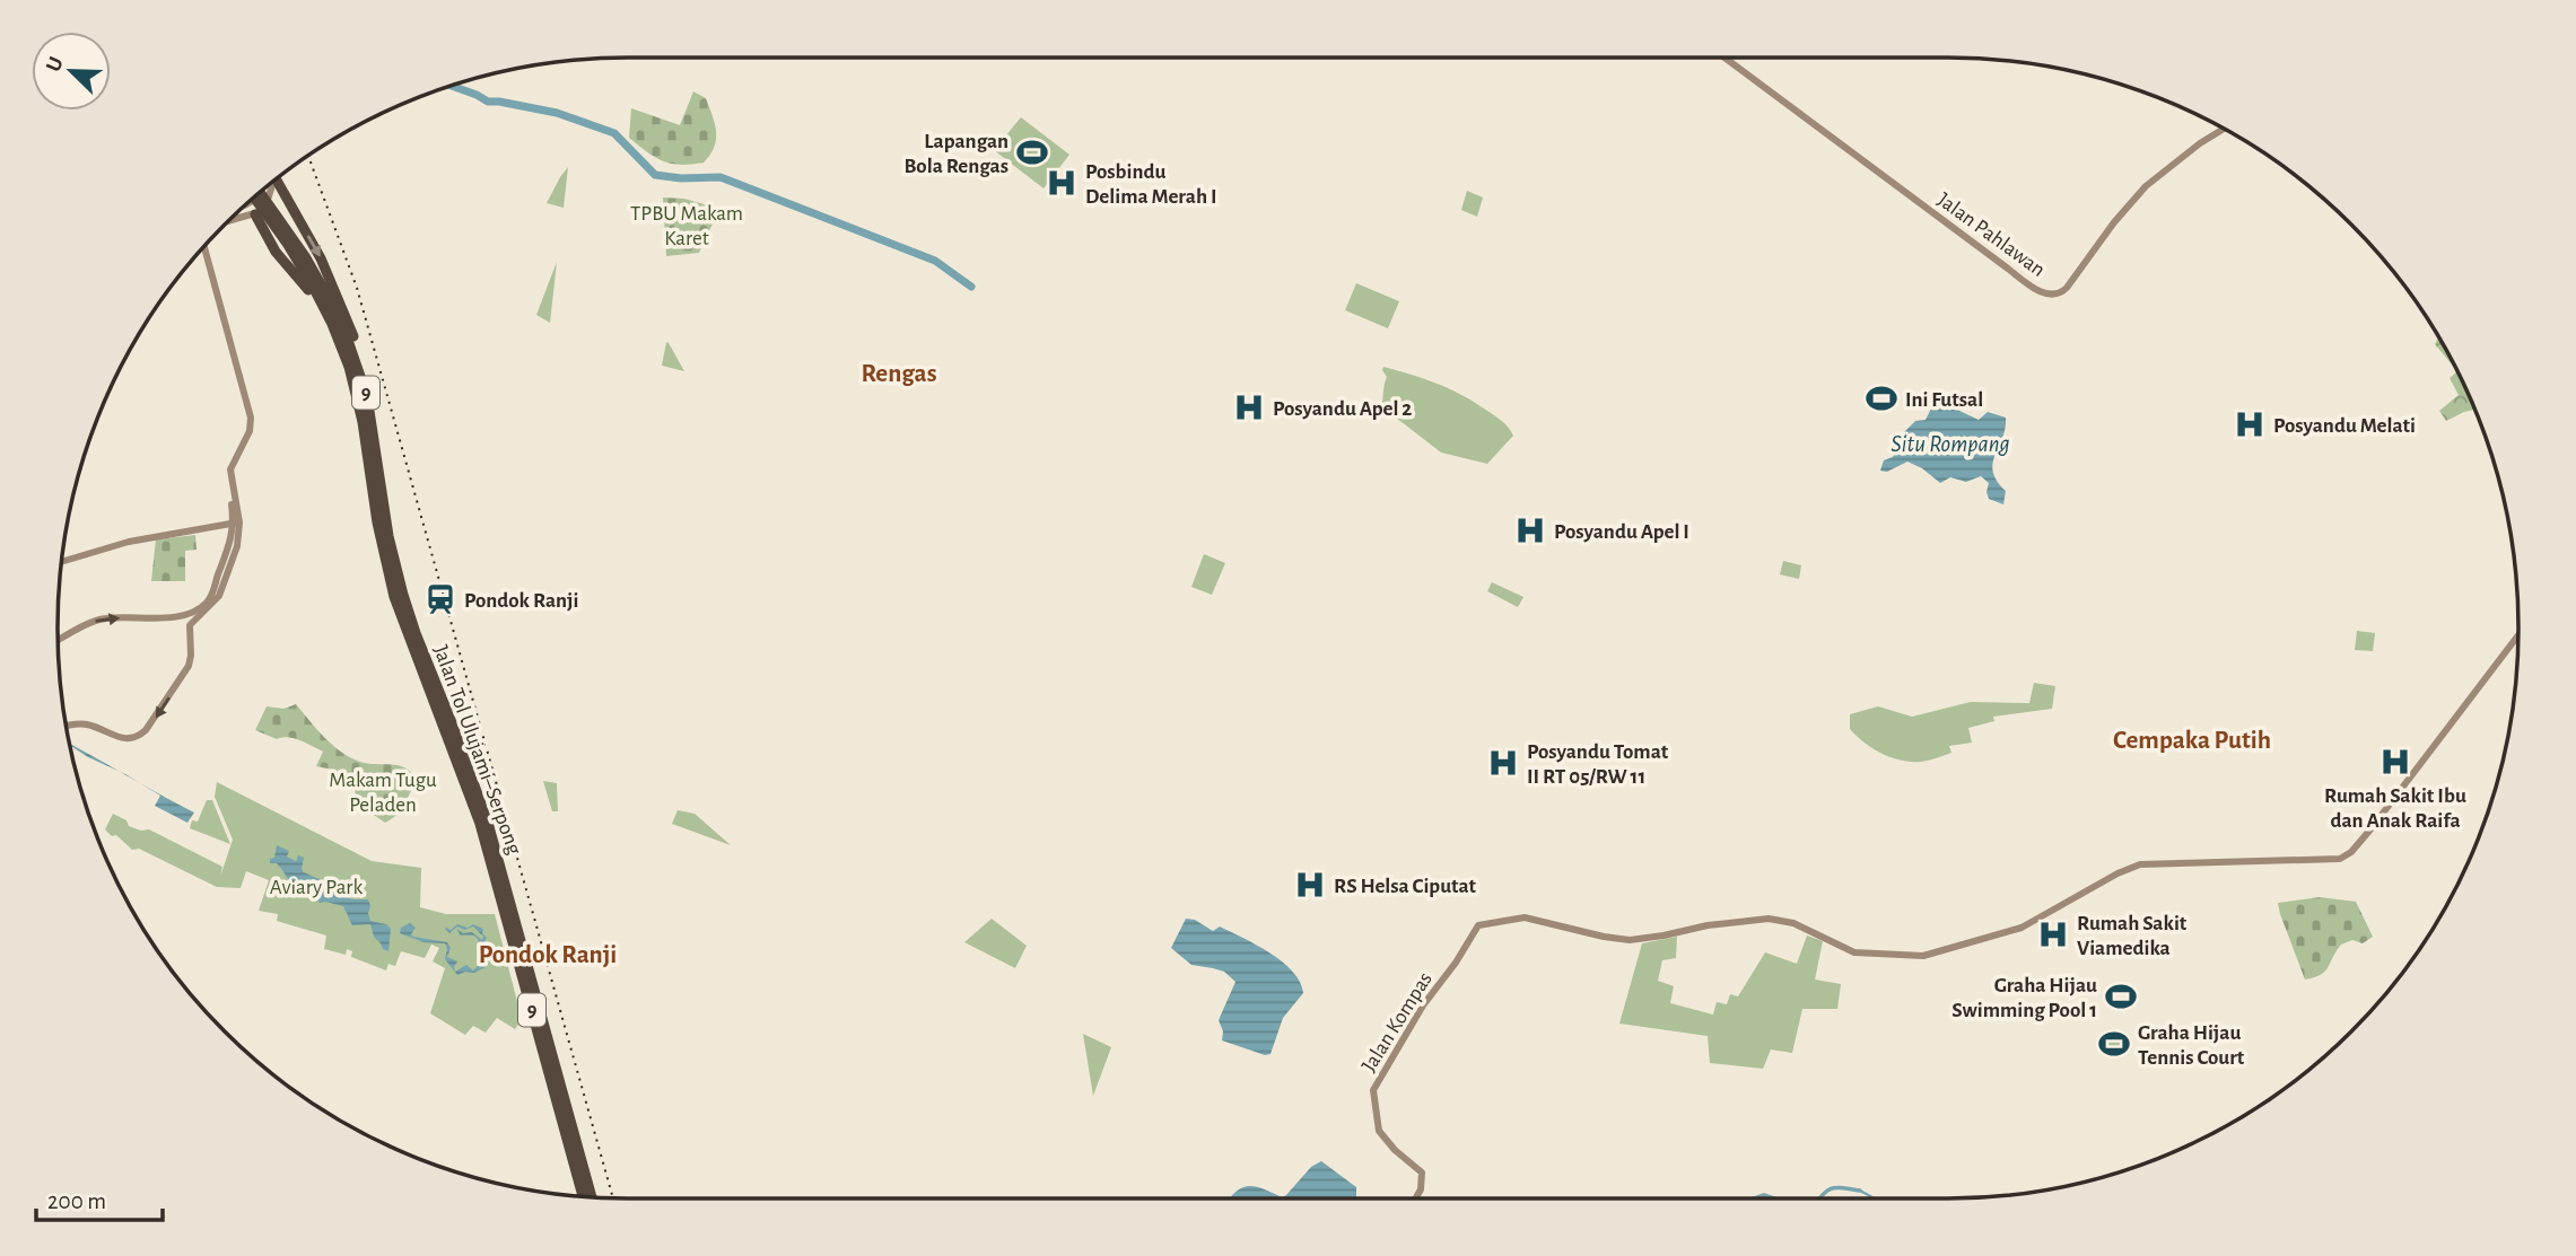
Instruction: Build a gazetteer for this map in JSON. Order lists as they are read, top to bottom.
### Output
{
  "streets": {
    "highway": ["9", "Jalan Tol Ulujami–Serpong"],
    "main road": ["Jalan Pahlawan", "Jalan Kompas"]
  },
  "districts": ["Rengas", "Cempaka Putih", "Pondok Ranji"],
  "water": ["Situ Rompang"],
  "parks": ["TPBU Makam Karet", "Makam Tugu Peladen", "Aviary Park"],
  "places": {
    "sports": [
      "Lapangan Bola Rengas",
      "Ini Futsal",
      "Graha Hijau Swimming Pool 1",
      "Graha Hijau Tennis Court"
    ],
    "hospital": [
      "Posbindu Delima Merah I",
      "Posyandu Apel 2",
      "Posyandu Melati",
      "Posyandu Apel I",
      "Rumah Sakit Ibu dan Anak Raifa",
      "Posyandu Tomat II RT 05/RW 11",
      "RS Helsa Ciputat",
      "Rumah Sakit Viamedika"
    ],
    "station": ["Pondok Ranji"]
  },
  "scale_bar": "200 m",
  "north": "top left"
}
